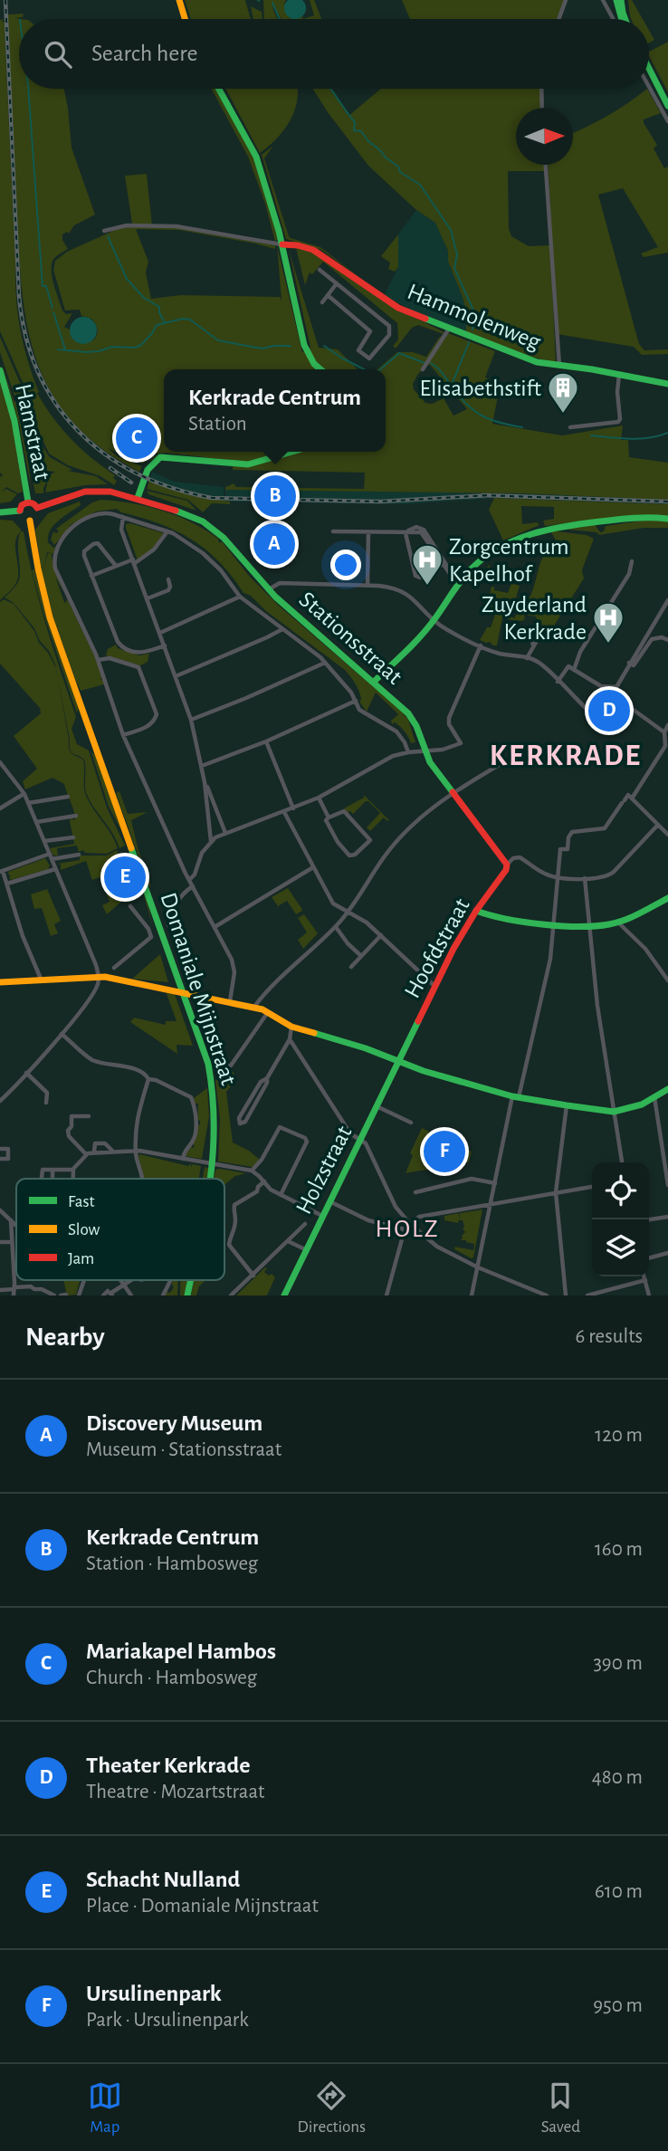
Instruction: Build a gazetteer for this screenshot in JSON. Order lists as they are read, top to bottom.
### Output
{
  "streets": {
    "main road": [
      "Hammolenweg",
      "Hamstraat",
      "Stationsstraat",
      "Hoofdstraat",
      "Domaniale Mijnstraat",
      "Holzstraat"
    ]
  },
  "crossings": [
    ["Hamstraat", "Stationsstraat"],
    ["Hamstraat", "Domaniale Mijnstraat"],
    ["Stationsstraat", "Hoofdstraat"],
    ["Stationsstraat", "Domaniale Mijnstraat"],
    ["Hoofdstraat", "Holzstraat"]
  ],
  "districts": ["KERKRADE", "HOLZ"],
  "places": {
    "building": ["Elisabethstift"],
    "hospital": ["Zorgcentrum Kapelhof", "Zuyderland Kerkrade"]
  },
  "legend": ["Fast", "Slow", "Jam"],
  "north": "right",
  "page": {
    "search": "Search here",
    "popup": ["Kerkrade Centrum", "Station"],
    "pins": [
      "C",
      "B",
      "A",
      "D",
      "E",
      "F"
    ],
    "heading": ["Nearby", "6 results"],
    "list": [
      {
        "mark": "A",
        "name": "Discovery Museum",
        "note": "Museum · Stationsstraat",
        "value": "120 m"
      },
      {
        "mark": "B",
        "name": "Kerkrade Centrum",
        "note": "Station · Hambosweg",
        "value": "160 m"
      },
      {
        "mark": "C",
        "name": "Mariakapel Hambos",
        "note": "Church · Hambosweg",
        "value": "390 m"
      },
      {
        "mark": "D",
        "name": "Theater Kerkrade",
        "note": "Theatre · Mozartstraat",
        "value": "480 m"
      },
      {
        "mark": "E",
        "name": "Schacht Nulland",
        "note": "Place · Domaniale Mijnstraat",
        "value": "610 m"
      },
      {
        "mark": "F",
        "name": "Ursulinenpark",
        "note": "Park · Ursulinenpark",
        "value": "950 m"
      }
    ],
    "nav": ["Map", "Directions", "Saved"]
  }
}
